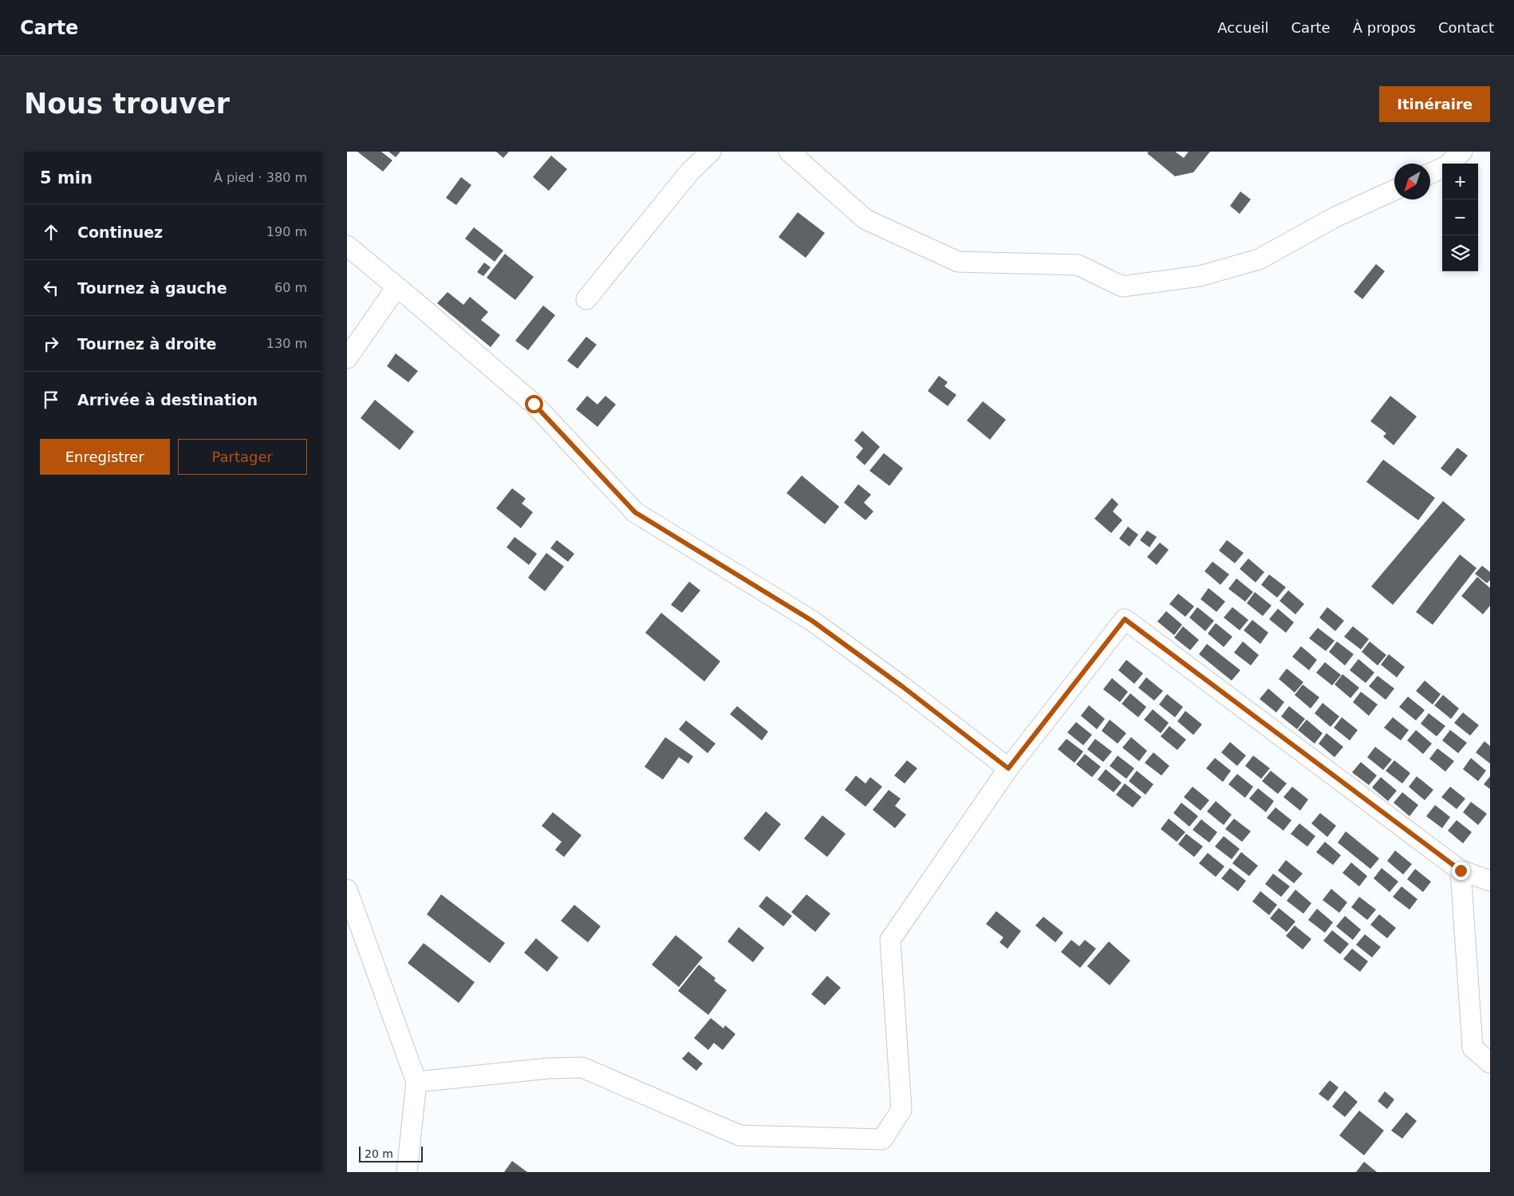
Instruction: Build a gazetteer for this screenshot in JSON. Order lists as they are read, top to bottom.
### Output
{
  "scale_bar": "20 m",
  "north": "bottom left",
  "page": {
    "header": "Carte",
    "nav": [
      "Accueil",
      "Carte",
      "À propos",
      "Contact"
    ],
    "buttons": [
      "Itinéraire",
      ["Enregistrer", "Partager"]
    ],
    "title": "Nous trouver",
    "heading": ["5 min", "À pied · 380 m"],
    "map_buttons": ["+", "−"],
    "list": [
      ["Continuez", "190 m"],
      ["Tournez à gauche", "60 m"],
      ["Tournez à droite", "130 m"],
      "Arrivée à destination"
    ],
    "scale": "20 m"
  }
}
